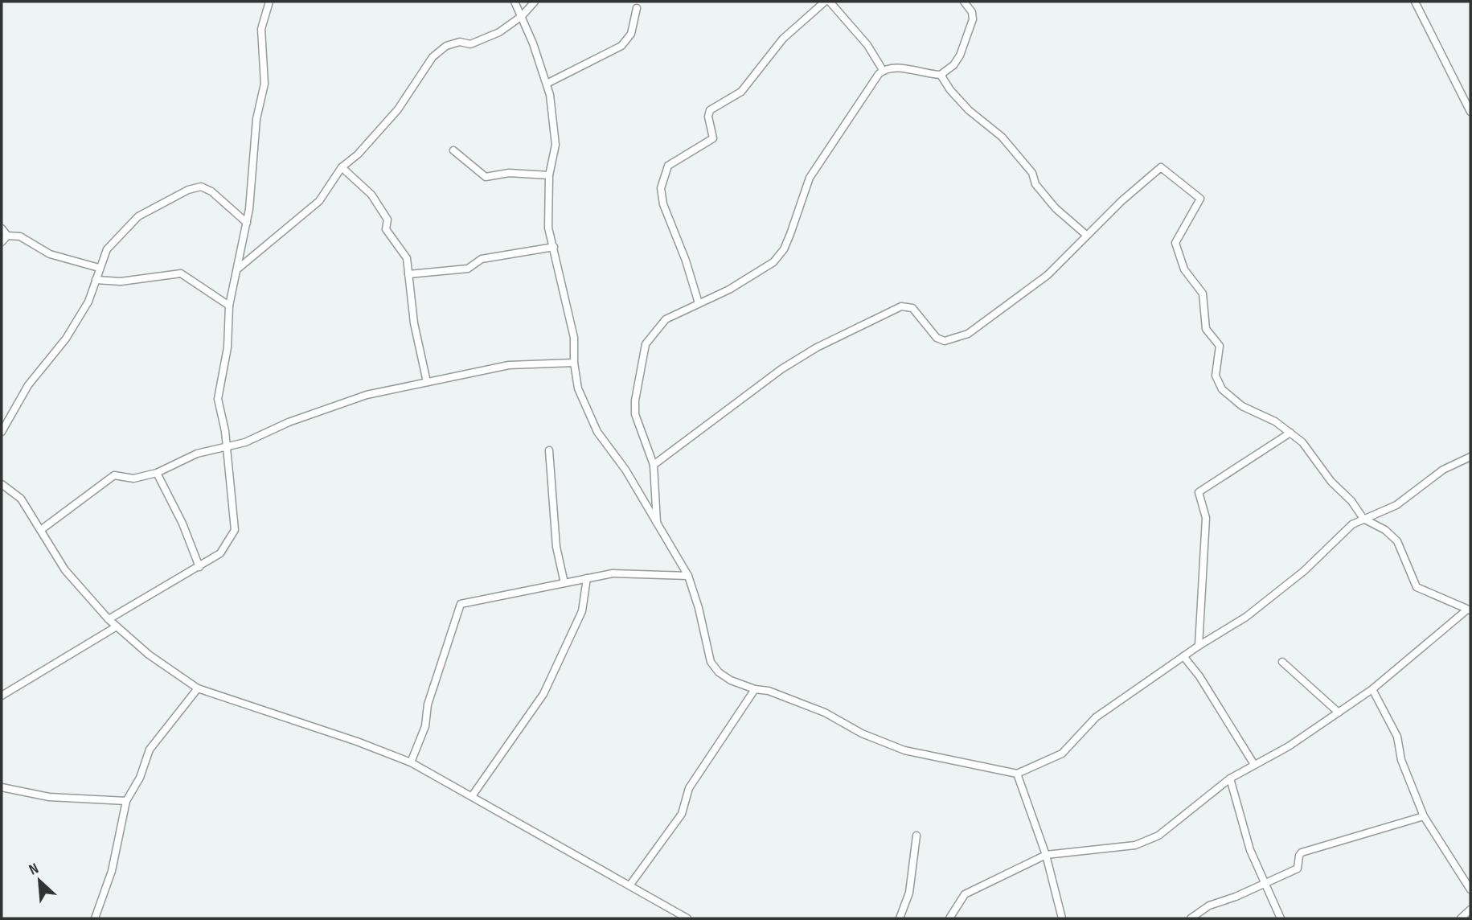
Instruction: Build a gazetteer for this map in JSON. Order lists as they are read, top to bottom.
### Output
{
  "north": "top left"
}
